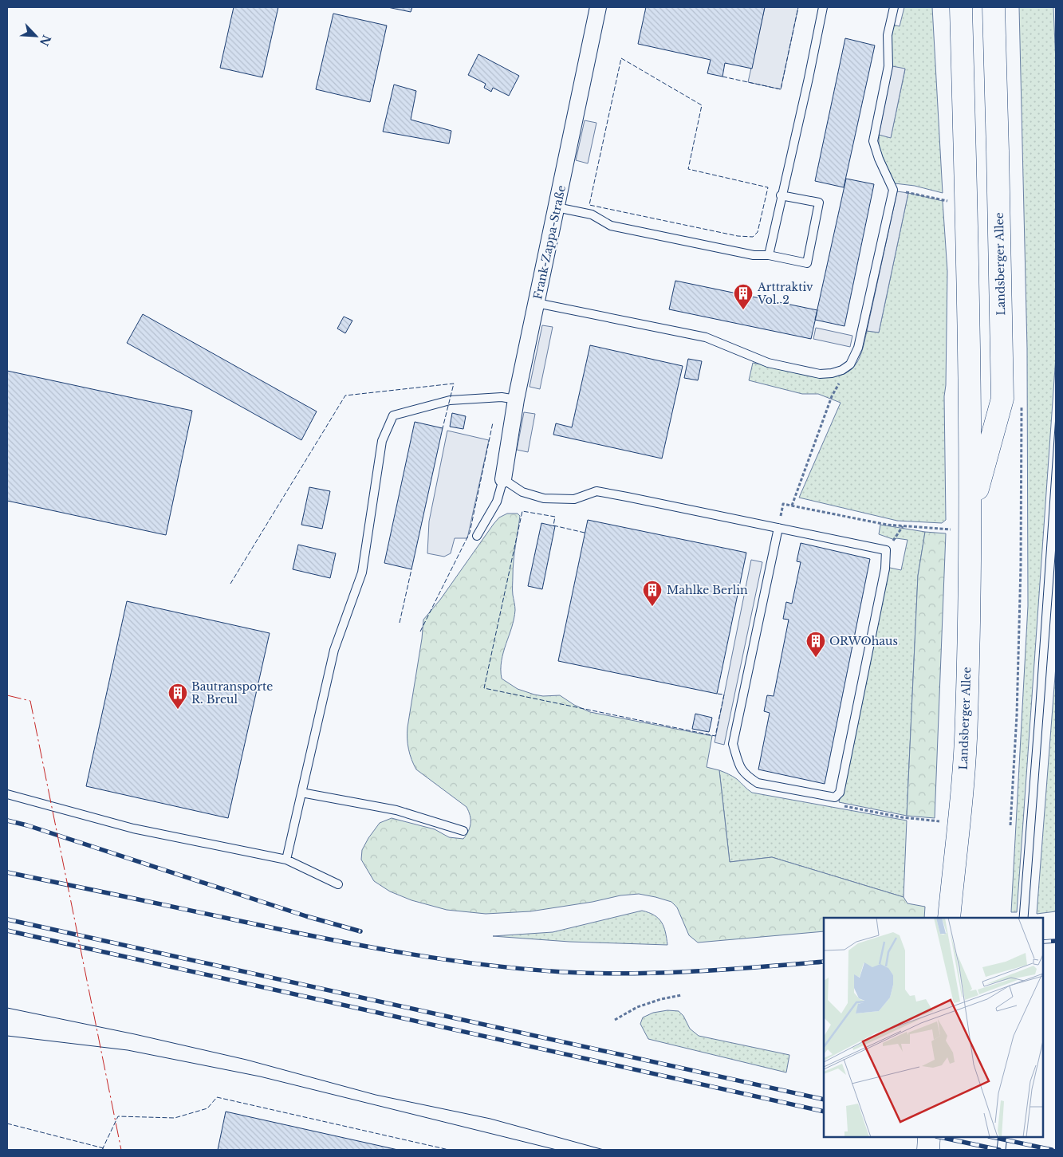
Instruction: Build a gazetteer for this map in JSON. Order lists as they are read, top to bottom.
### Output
{
  "streets": {
    "main road": ["Landsberger Allee"],
    "street": ["Frank-Zappa-Straße"]
  },
  "places": {
    "building": [
      "Arttraktiv Vol. 2",
      "Mahlke Berlin",
      "ORWOhaus",
      "Bautransporte R. Breul"
    ]
  },
  "north": "bottom right"
}
